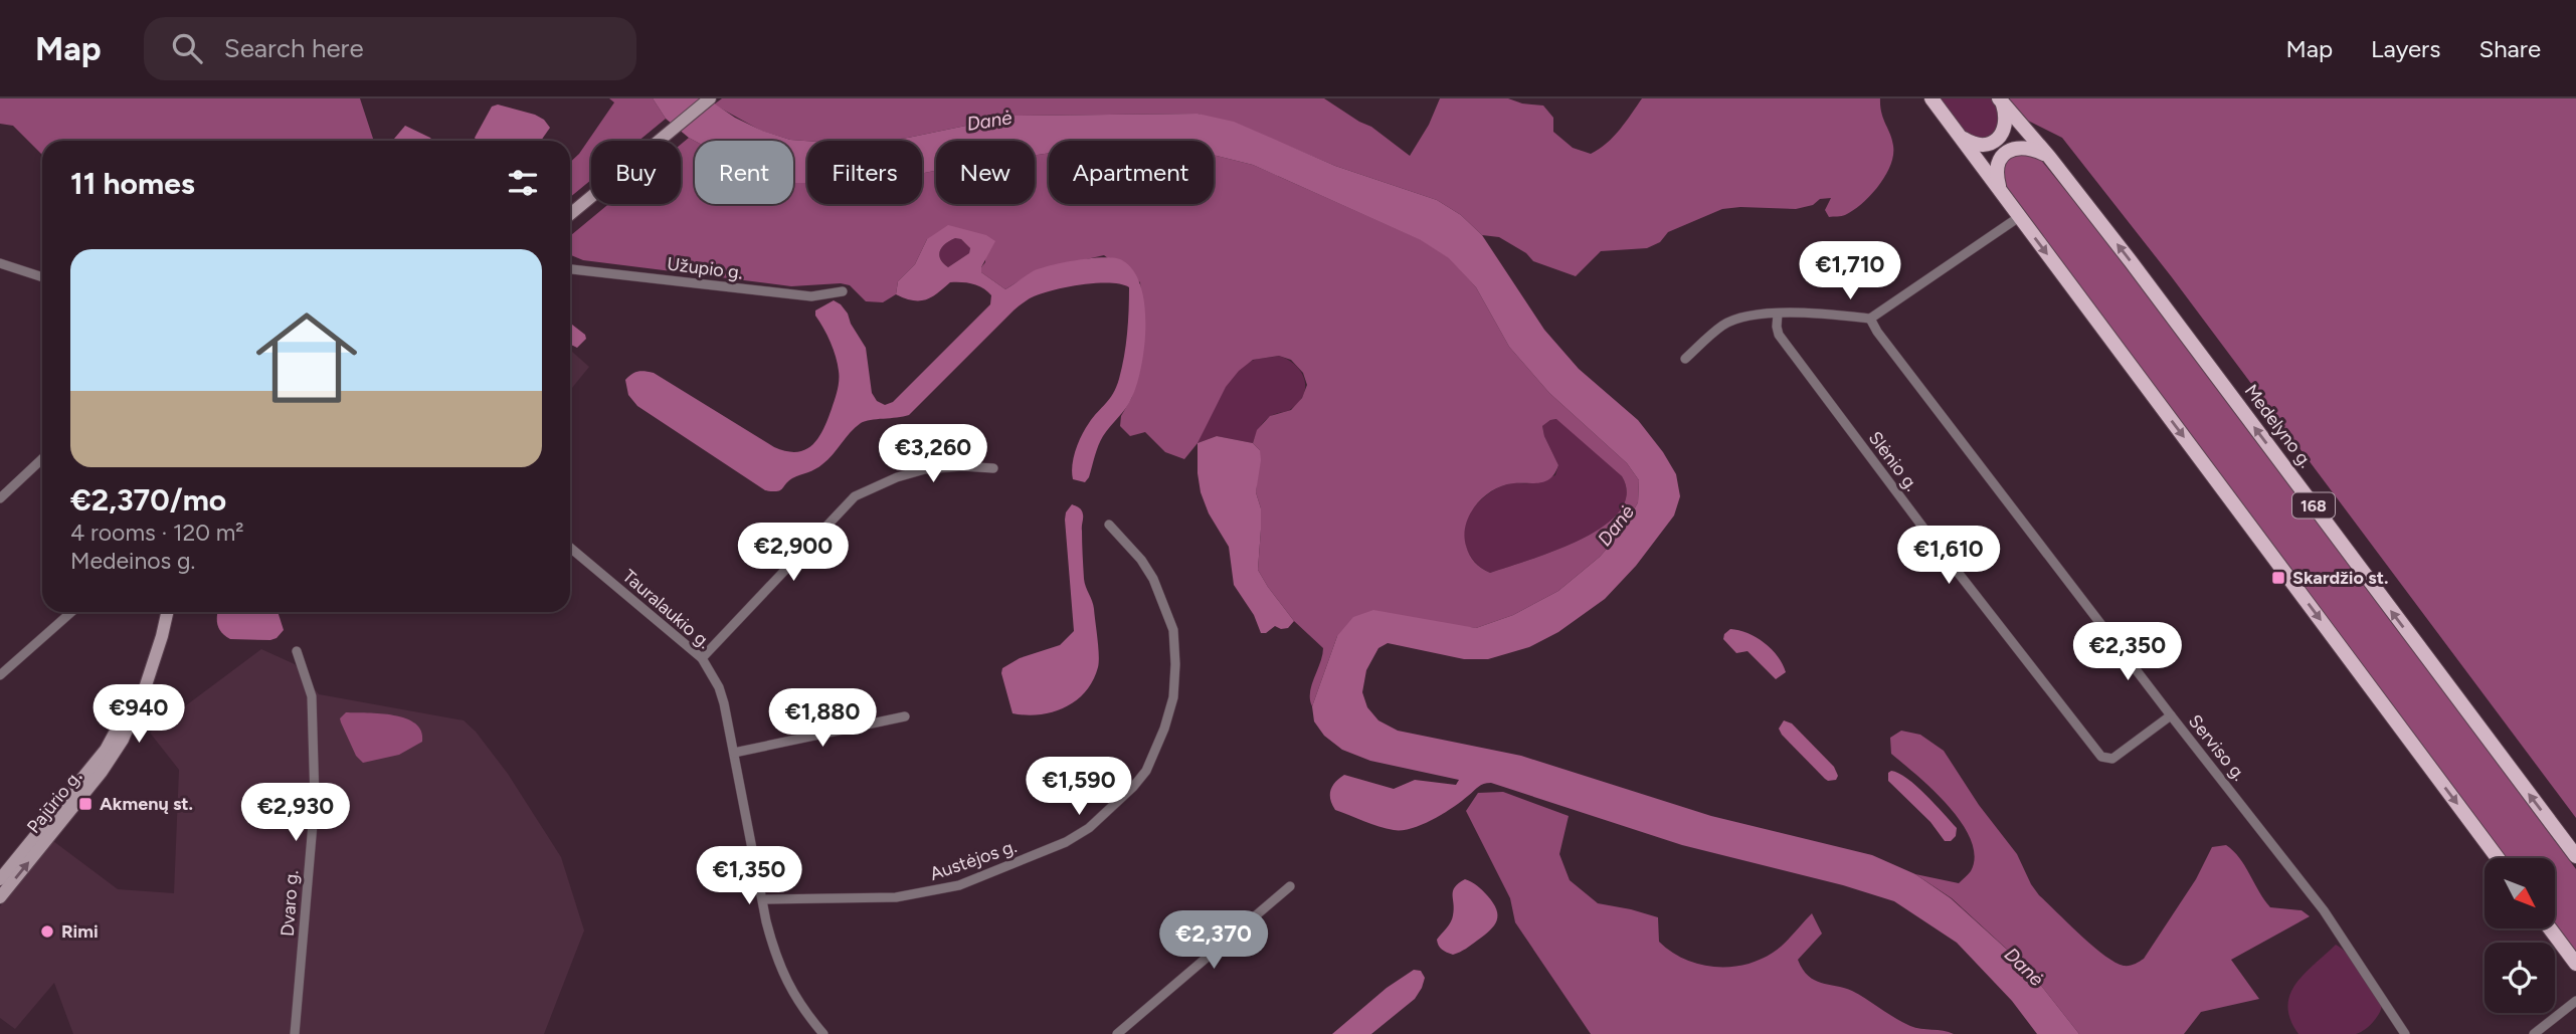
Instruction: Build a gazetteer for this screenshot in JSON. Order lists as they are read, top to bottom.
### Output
{
  "streets": {
    "main road": ["Medelyno g.", "168", "Pajūrio g."],
    "street": [
      "Užupio g.",
      "Slėnio g.",
      "Tauralaukio g.",
      "Serviso g.",
      "Austėjos g.",
      "Dvaro g."
    ]
  },
  "crossings": [
    ["Medelyno g.", "168"],
    ["Slėnio g.", "Serviso g."],
    ["Tauralaukio g.", "Austėjos g."]
  ],
  "water": ["Danė"],
  "places": {
    "transit": ["Skardžio st.", "Akmenų st."],
    "other": ["Rimi"]
  },
  "north": "bottom right",
  "page": {
    "header": "Map",
    "search": "Search here",
    "nav": ["Map", "Layers", "Share"],
    "chip": [
      "Buy",
      "Rent",
      "Filters",
      "New",
      "Apartment"
    ],
    "heading": "11 homes",
    "list": [
      {
        "name": "€2,370/mo",
        "note": "4 rooms · 120 m² · Medeinos g."
      }
    ],
    "price": [
      "€1,710",
      "€3,260",
      "€2,900",
      "€1,610",
      "€2,350",
      "€940",
      "€1,880",
      "€1,590",
      "€2,930",
      "€1,350",
      "€2,370"
    ]
  }
}
